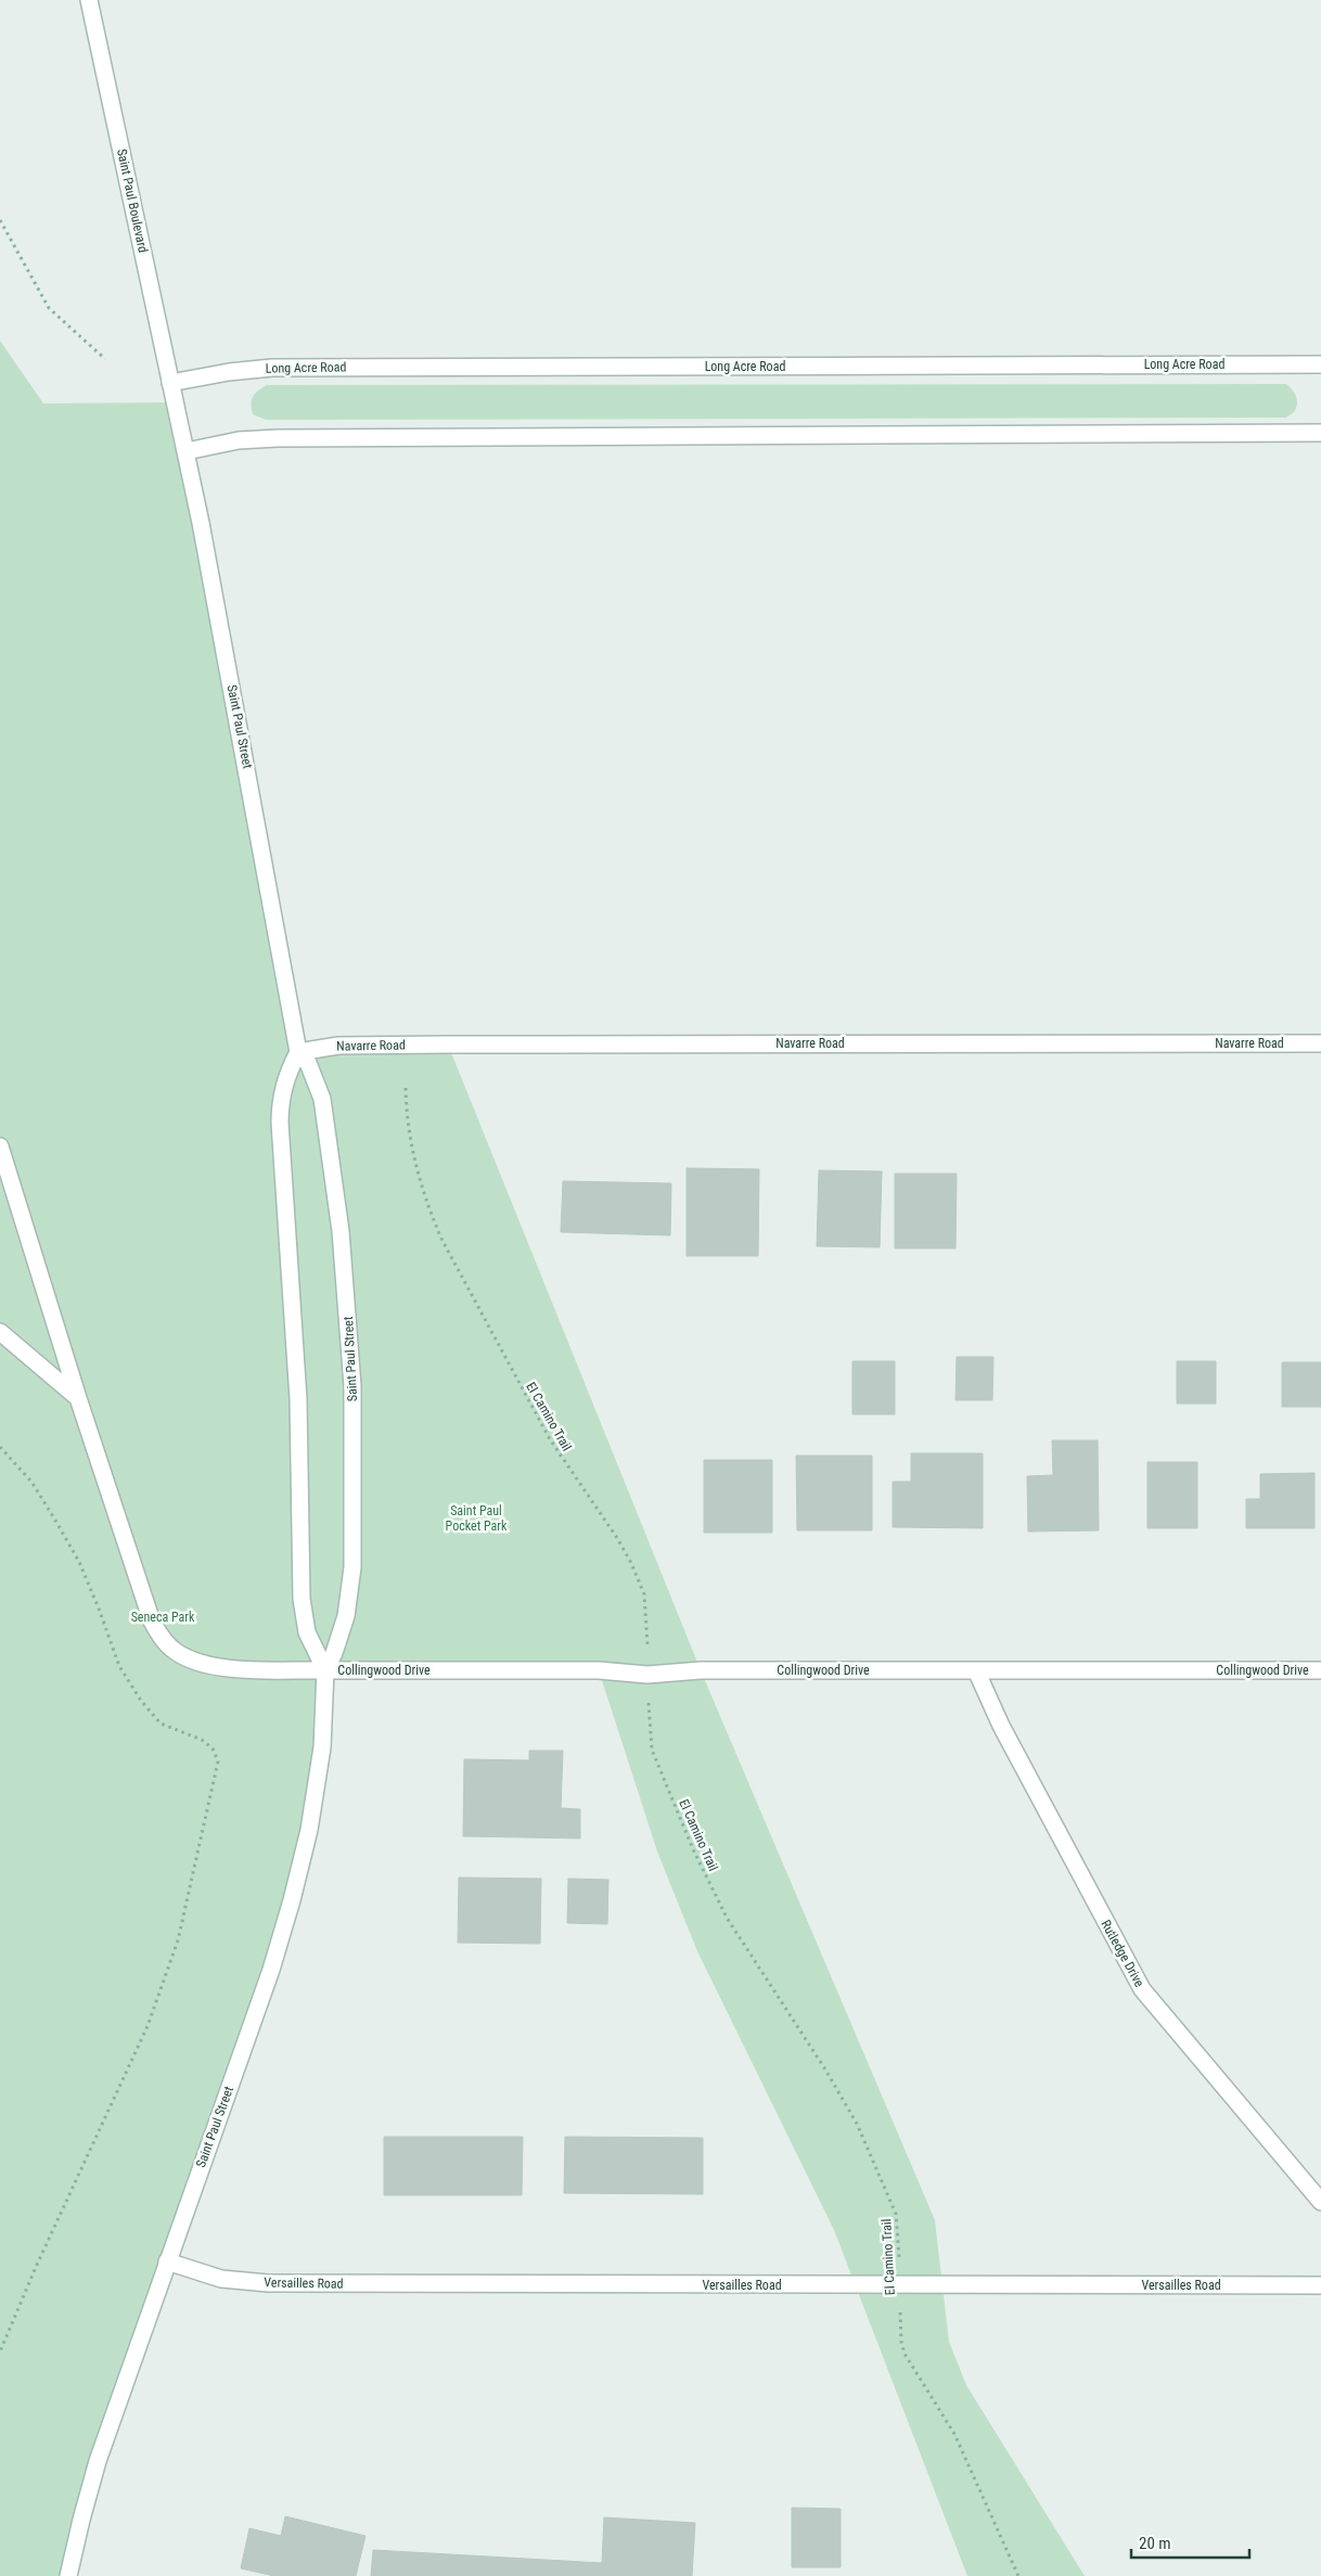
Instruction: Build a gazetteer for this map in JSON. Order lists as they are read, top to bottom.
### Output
{
  "streets": {
    "street": [
      "Saint Paul Boulevard",
      "Long Acre Road",
      "Saint Paul Street",
      "Navarre Road",
      "Collingwood Drive",
      "Rutledge Drive",
      "Versailles Road"
    ],
    "path": ["El Camino Trail"]
  },
  "crossings": [
    ["Saint Paul Boulevard", "Long Acre Road"],
    ["Saint Paul Boulevard", "Saint Paul Street"],
    ["Saint Paul Street", "Navarre Road"],
    ["Saint Paul Street", "Collingwood Drive"],
    ["Saint Paul Street", "Versailles Road"],
    ["El Camino Trail", "Collingwood Drive"],
    ["El Camino Trail", "Versailles Road"],
    ["Collingwood Drive", "Rutledge Drive"]
  ],
  "parks": ["Saint Paul Pocket Park", "Seneca Park"],
  "scale_bar": "20 m"
}
